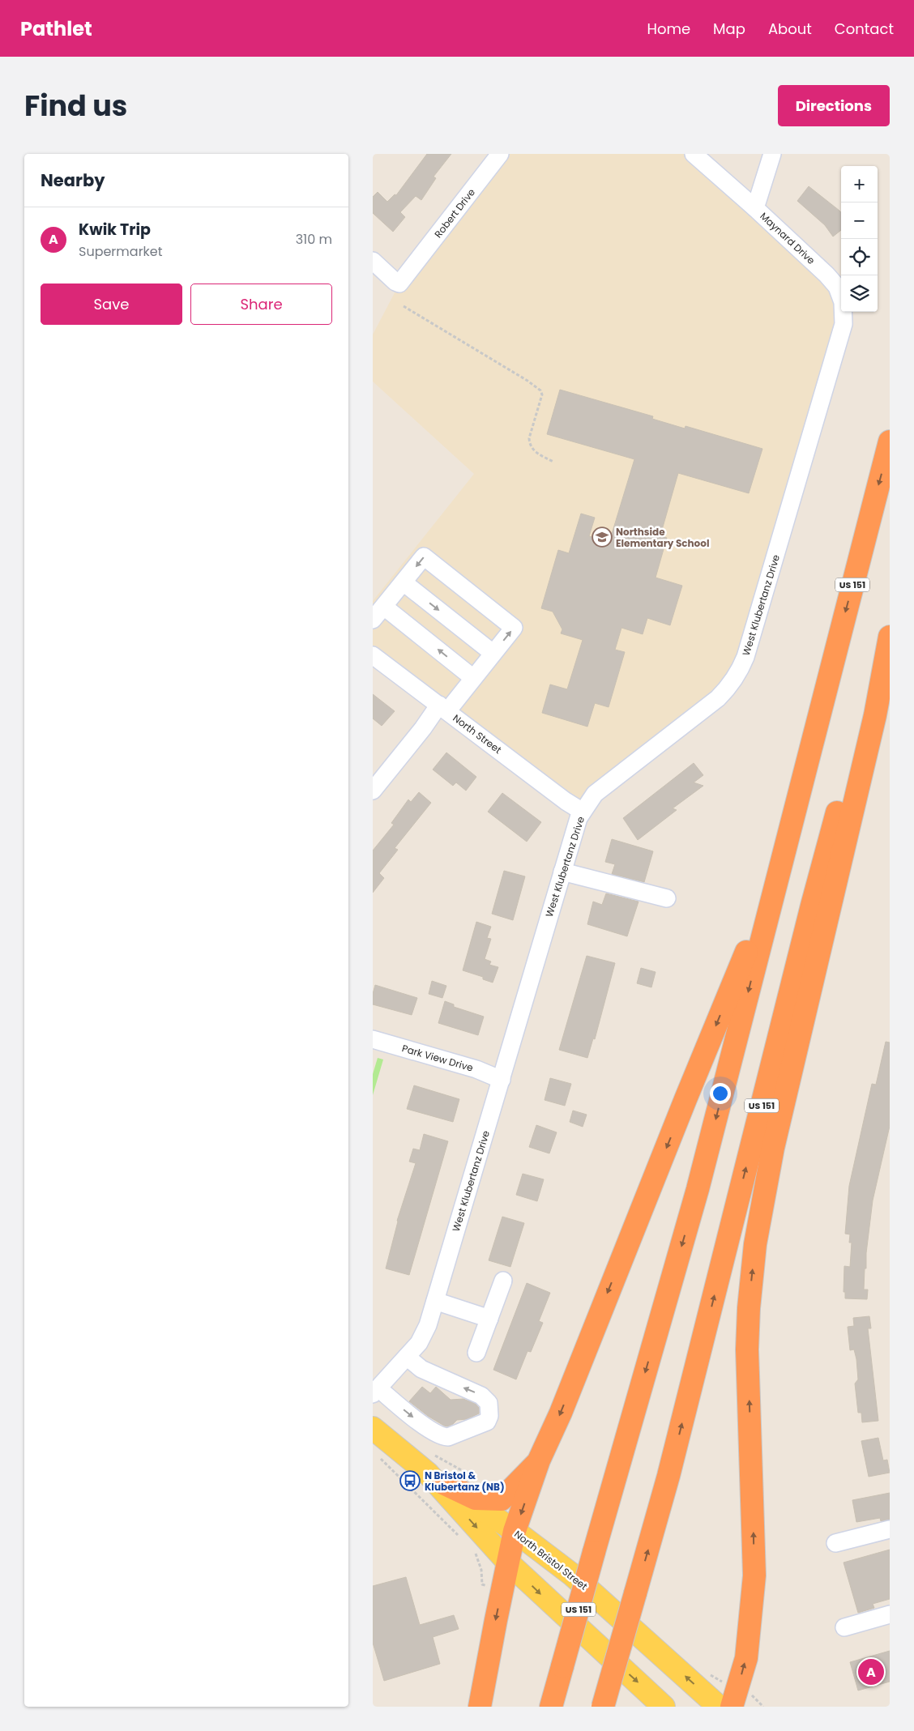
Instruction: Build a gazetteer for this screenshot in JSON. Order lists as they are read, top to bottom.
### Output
{
  "streets": {
    "highway": ["US 151"],
    "main road": ["North Bristol Street"],
    "street": [
      "Robert Drive",
      "Maynard Drive",
      "West Klubertanz Drive",
      "North Street",
      "Park View Drive"
    ]
  },
  "crossings": [
    ["Maynard Drive", "West Klubertanz Drive"],
    ["West Klubertanz Drive", "North Street"],
    ["West Klubertanz Drive", "Park View Drive"]
  ],
  "places": {
    "school or university": ["Northside Elementary School"],
    "bus stop": ["N Bristol & Klubertanz (NB)"]
  },
  "page": {
    "header": "Pathlet",
    "nav": [
      "Home",
      "Map",
      "About",
      "Contact"
    ],
    "title": "Find us",
    "buttons": [
      "Directions",
      ["Save", "Share"]
    ],
    "heading": "Nearby",
    "map_buttons": ["+", "−"],
    "list": [
      {
        "mark": "A",
        "name": "Kwik Trip",
        "note": "Supermarket",
        "value": "310 m"
      }
    ],
    "pins": "A"
  }
}
